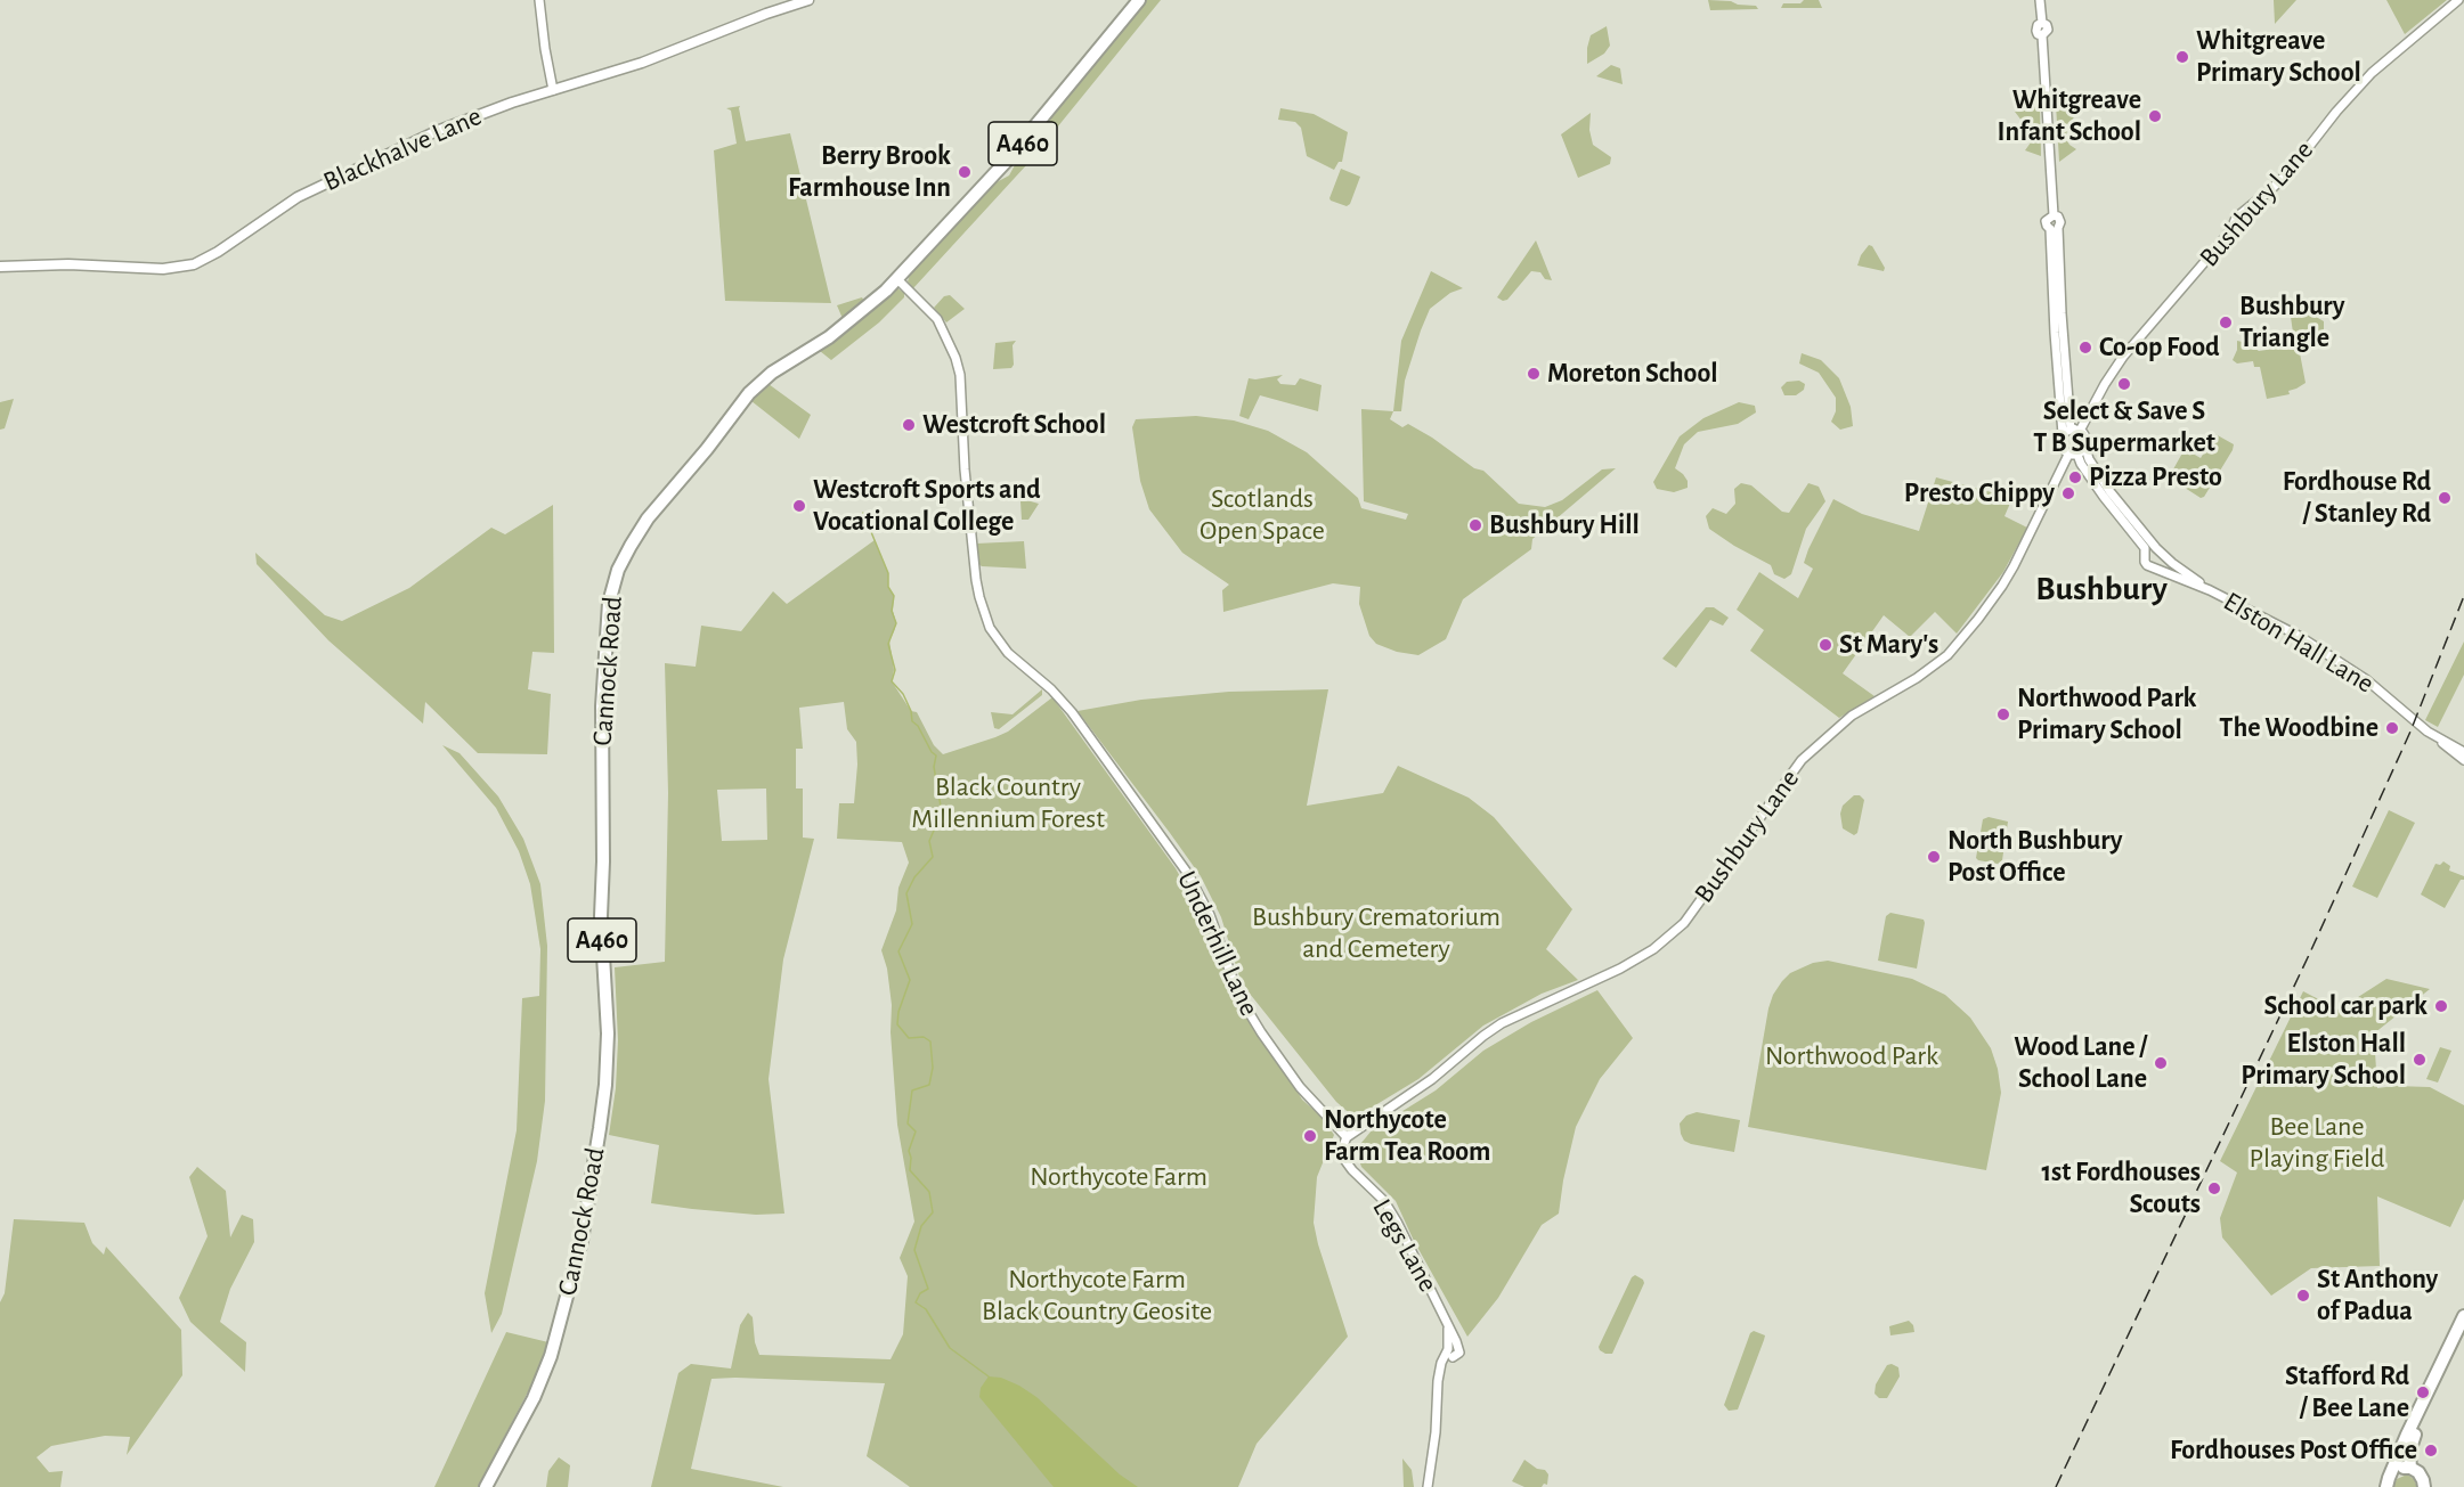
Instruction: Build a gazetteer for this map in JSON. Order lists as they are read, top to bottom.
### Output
{
  "streets": {
    "highway": ["A460", "Cannock Road"],
    "main road": ["Blackhalve Lane"],
    "street": [
      "Bushbury Lane",
      "Elston Hall Lane",
      "Underhill Lane",
      "Legs Lane"
    ]
  },
  "crossings": [
    ["Bushbury Lane", "Elston Hall Lane"],
    ["Bushbury Lane", "Underhill Lane"],
    ["Bushbury Lane", "Legs Lane"],
    ["Cannock Road", "Underhill Lane"],
    ["Underhill Lane", "Legs Lane"]
  ],
  "districts": ["Bushbury"],
  "parks": [
    "Scotlands Open Space",
    "Black Country Millennium Forest",
    "Bushbury Crematorium and Cemetery",
    "Northwood Park",
    "Bee Lane Playing Field",
    "Northycote Farm",
    "Northycote Farm Black Country Geosite"
  ],
  "places": [
    "Whitgreave Primary School",
    "Whitgreave Infant School",
    "Berry Brook Farmhouse Inn",
    "Bushbury Triangle",
    "Co-op Food",
    "Moreton School",
    "Select & Save S T B Supermarket",
    "Westcroft School",
    "Pizza Presto",
    "Presto Chippy",
    "Fordhouse Rd / Stanley Rd",
    "Westcroft Sports and Vocational College",
    "Bushbury Hill",
    "St Mary's",
    "Northwood Park Primary School",
    "The Woodbine",
    "North Bushbury Post Office",
    "School car park",
    "Elston Hall Primary School",
    "Wood Lane / School Lane",
    "Northycote Farm Tea Room",
    "1st Fordhouses Scouts",
    "St Anthony of Padua",
    "Stafford Rd / Bee Lane",
    "Fordhouses Post Office"
  ]
}
